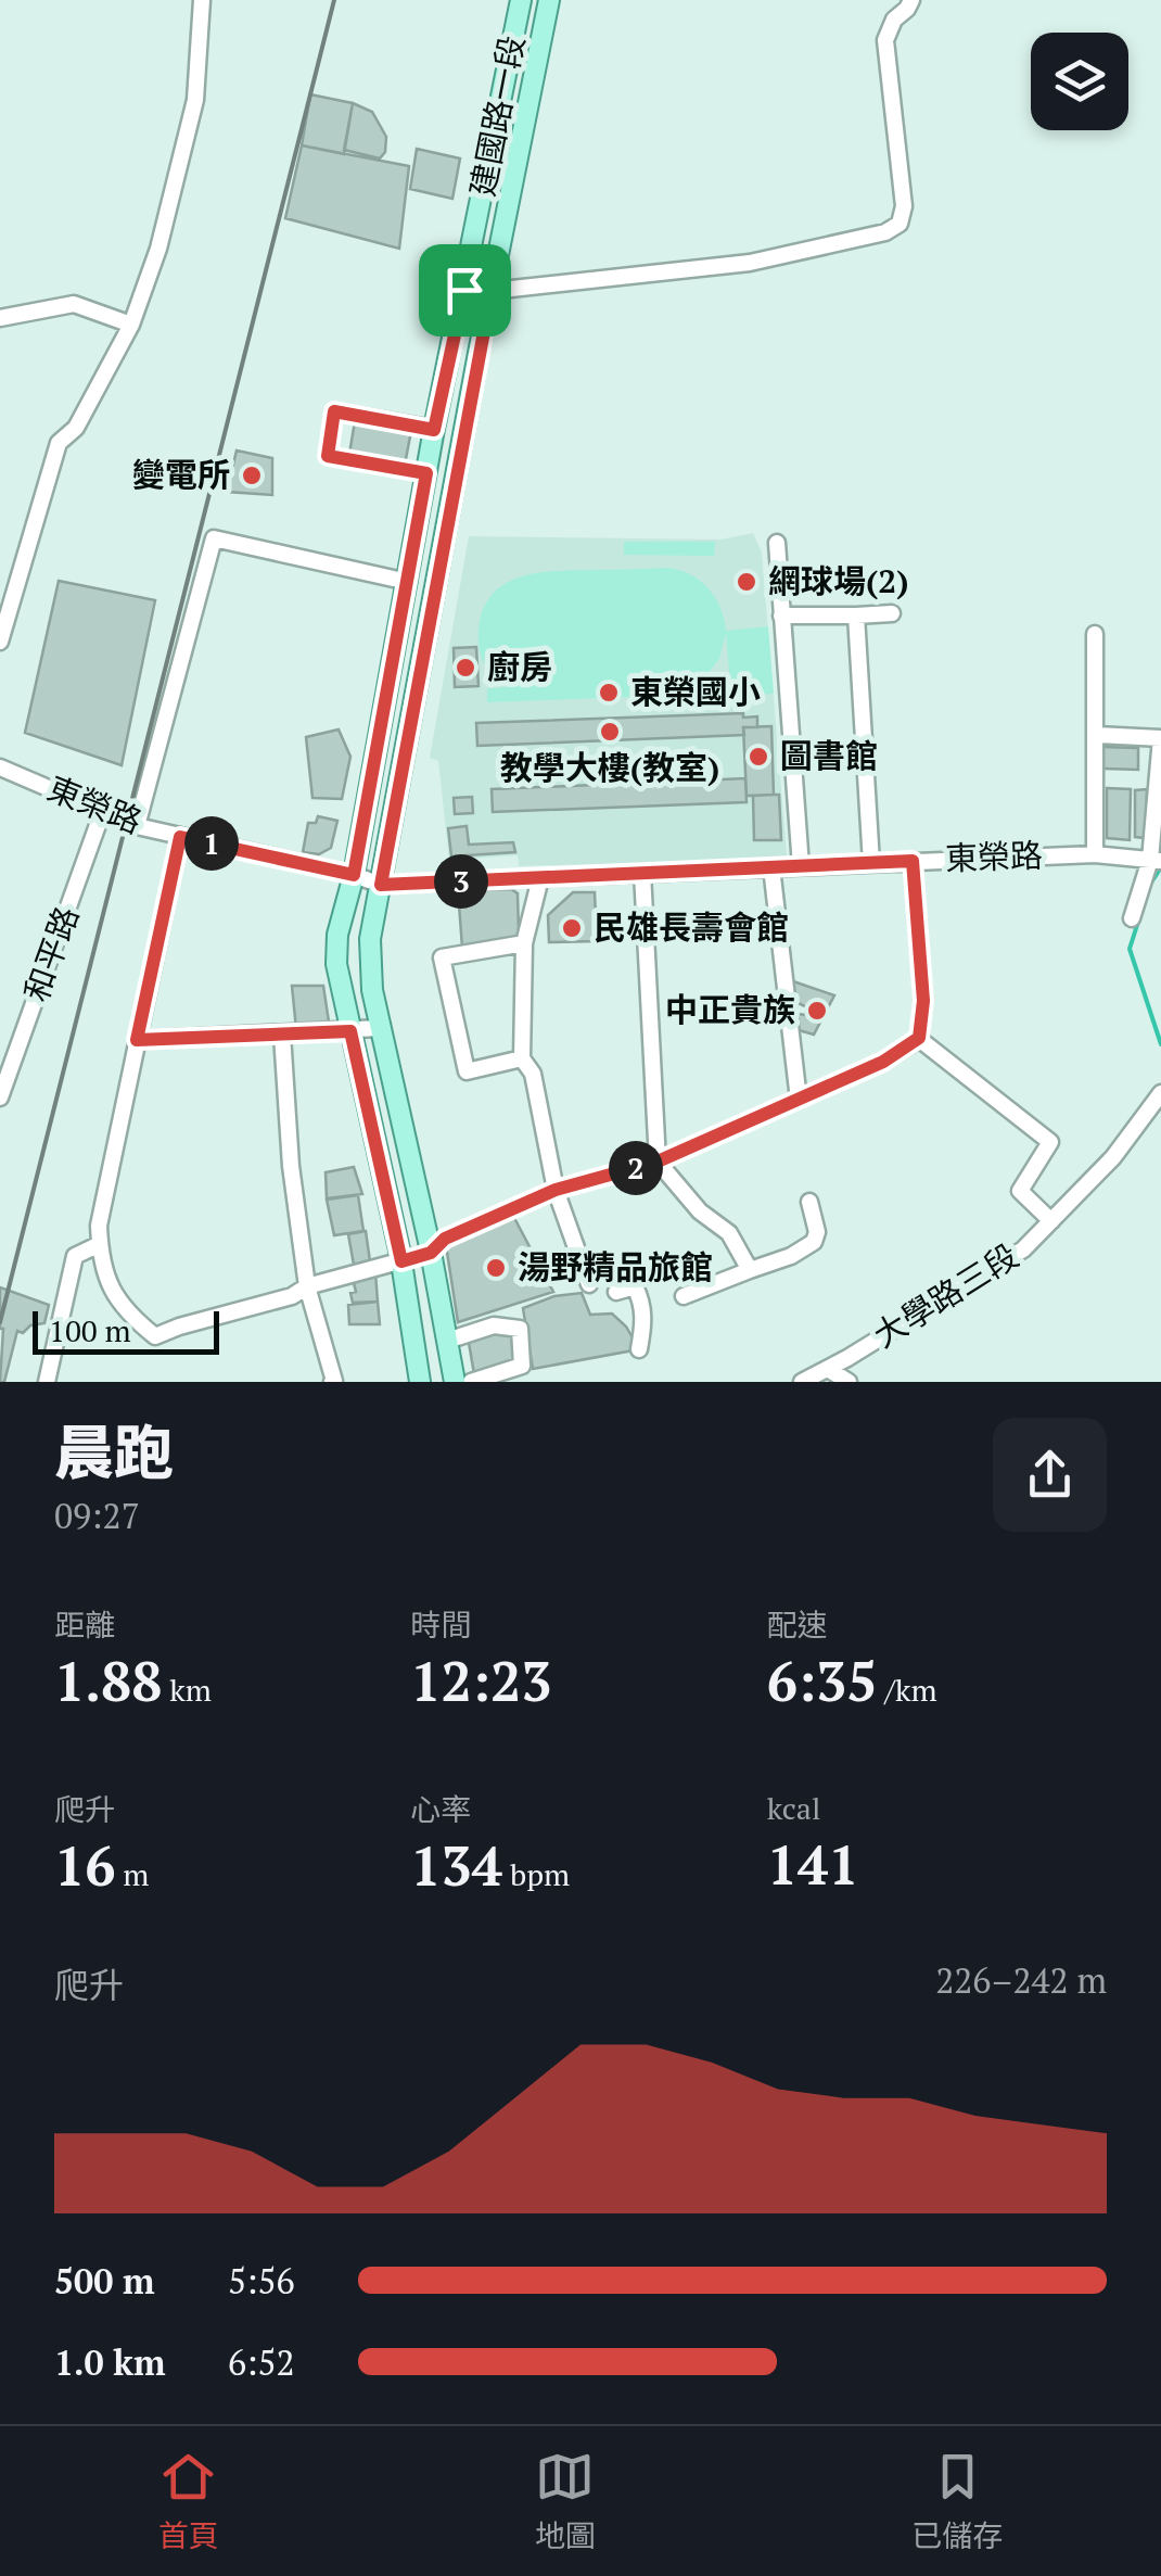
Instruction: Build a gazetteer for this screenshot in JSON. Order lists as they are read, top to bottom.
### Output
{
  "streets": {
    "main road": ["建國路一段"],
    "street": ["東榮路", "和平路", "大學路三段"]
  },
  "crossings": [
    ["建國路一段", "東榮路"],
    ["東榮路", "和平路"]
  ],
  "places": [
    "變電所",
    "網球場(2)",
    "廚房",
    "東榮國小",
    "教學大樓(教室)",
    "圖書館",
    "民雄長壽會館",
    "中正貴族",
    "湯野精品旅館"
  ],
  "scale_bar": "100 m",
  "page": {
    "pins": ["1", "3", "2"],
    "scale": "100 m",
    "heading": ["晨跑", "09:27"],
    "stats": [
      ["距離", "1.88 km"],
      ["時間", "12:23"],
      ["配速", "6:35 /km"],
      ["爬升", "16 m"],
      ["心率", "134 bpm"],
      ["kcal", "141"]
    ],
    "chart": ["爬升", "226–242 m"],
    "list": [
      {
        "name": "500 m",
        "note": "5:56"
      },
      {
        "name": "1.0 km",
        "note": "6:52"
      }
    ],
    "tabs": ["首頁", "地圖", "已儲存"]
  }
}
